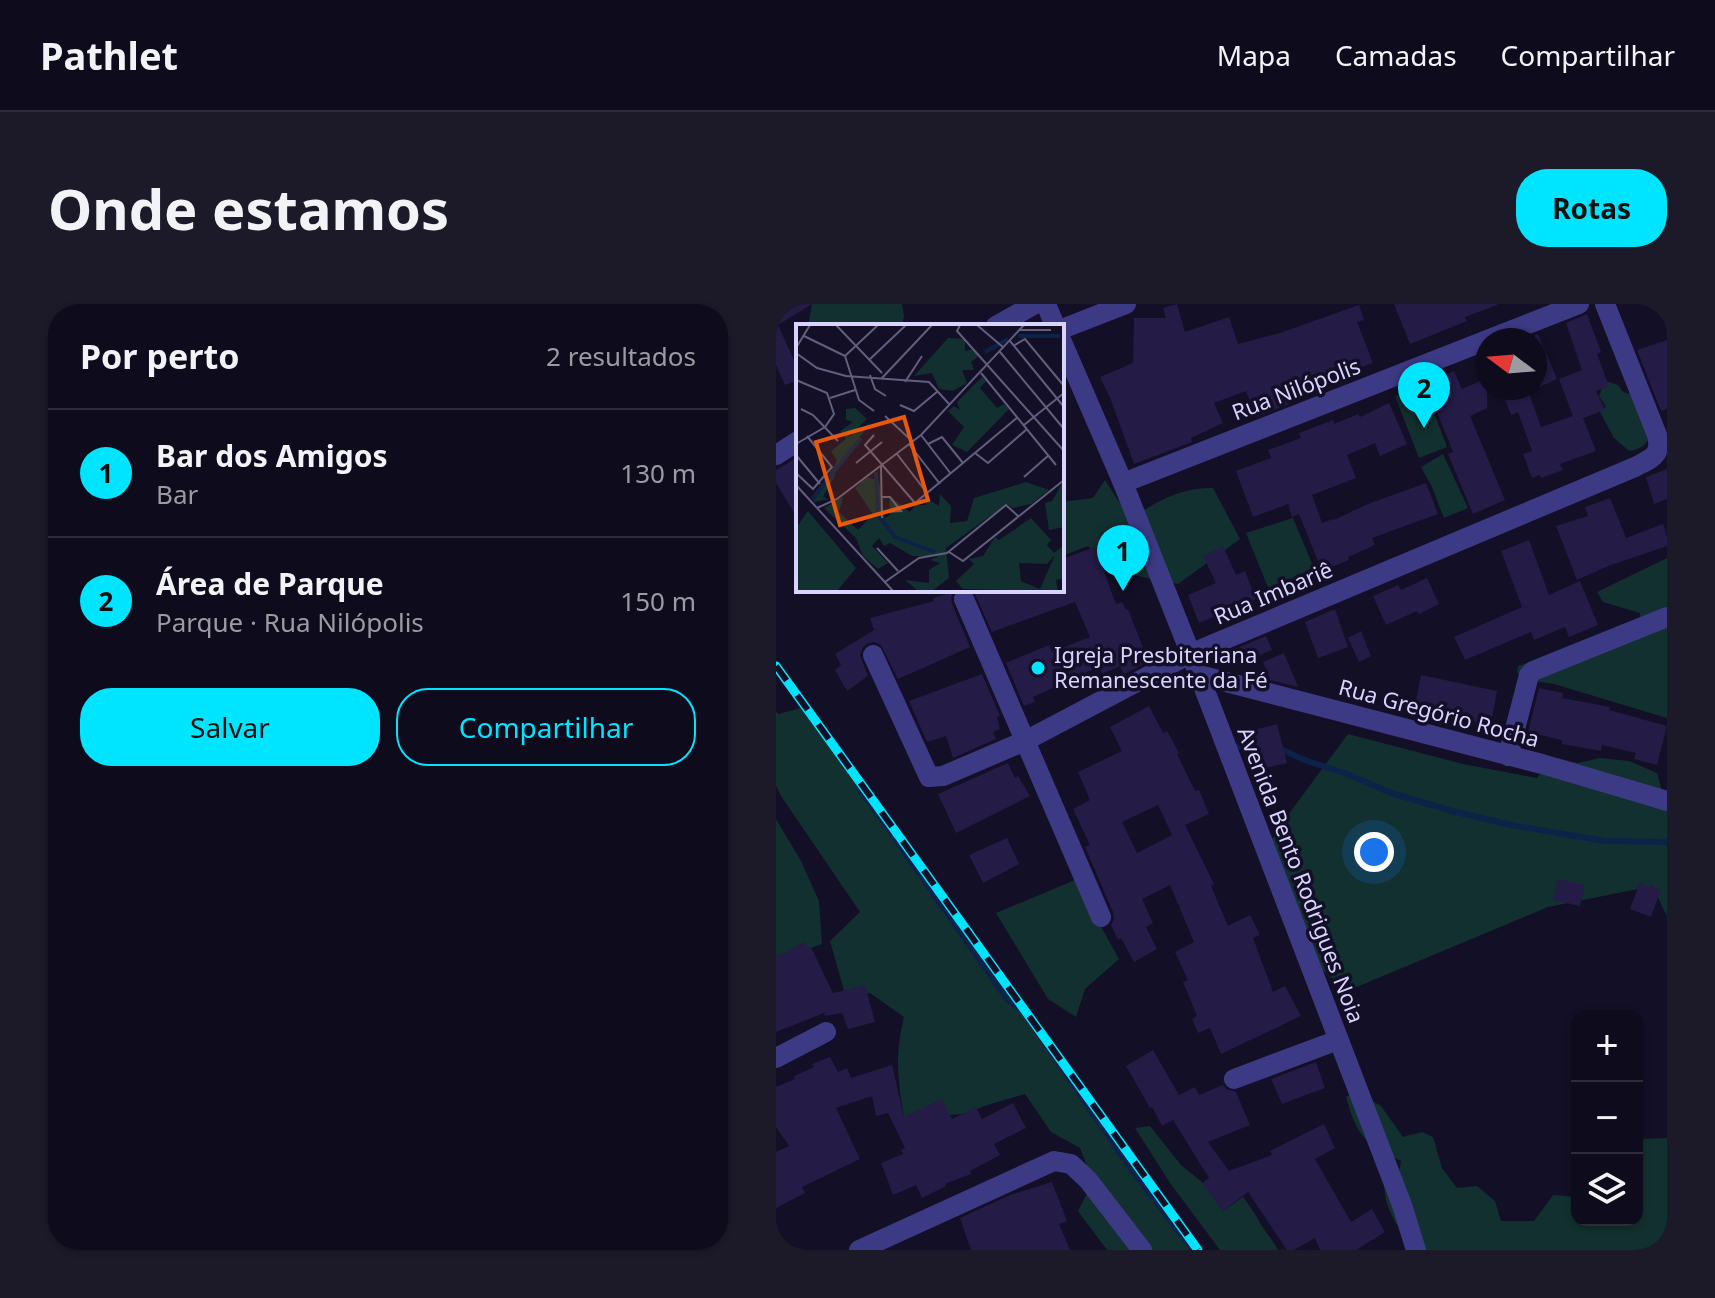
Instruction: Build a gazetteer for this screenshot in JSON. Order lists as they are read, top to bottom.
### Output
{
  "streets": {
    "street": [
      "Rua Nilópolis",
      "Rua Imbariê",
      "Rua Gregório Rocha",
      "Avenida Bento Rodrigues Noia"
    ]
  },
  "crossings": [
    ["Rua Nilópolis", "Avenida Bento Rodrigues Noia"],
    ["Rua Imbariê", "Avenida Bento Rodrigues Noia"],
    ["Rua Gregório Rocha", "Avenida Bento Rodrigues Noia"]
  ],
  "places": ["Igreja Presbiteriana Remanescente da Fé"],
  "north": "left",
  "page": {
    "header": "Pathlet",
    "nav": ["Mapa", "Camadas", "Compartilhar"],
    "buttons": [
      "Rotas",
      ["Salvar", "Compartilhar"]
    ],
    "title": "Onde estamos",
    "heading": ["Por perto", "2 resultados"],
    "pins": ["2", "1"],
    "list": [
      {
        "mark": "1",
        "name": "Bar dos Amigos",
        "note": "Bar",
        "value": "130 m"
      },
      {
        "mark": "2",
        "name": "Área de Parque",
        "note": "Parque · Rua Nilópolis",
        "value": "150 m"
      }
    ],
    "map_buttons": ["+", "−"]
  }
}
